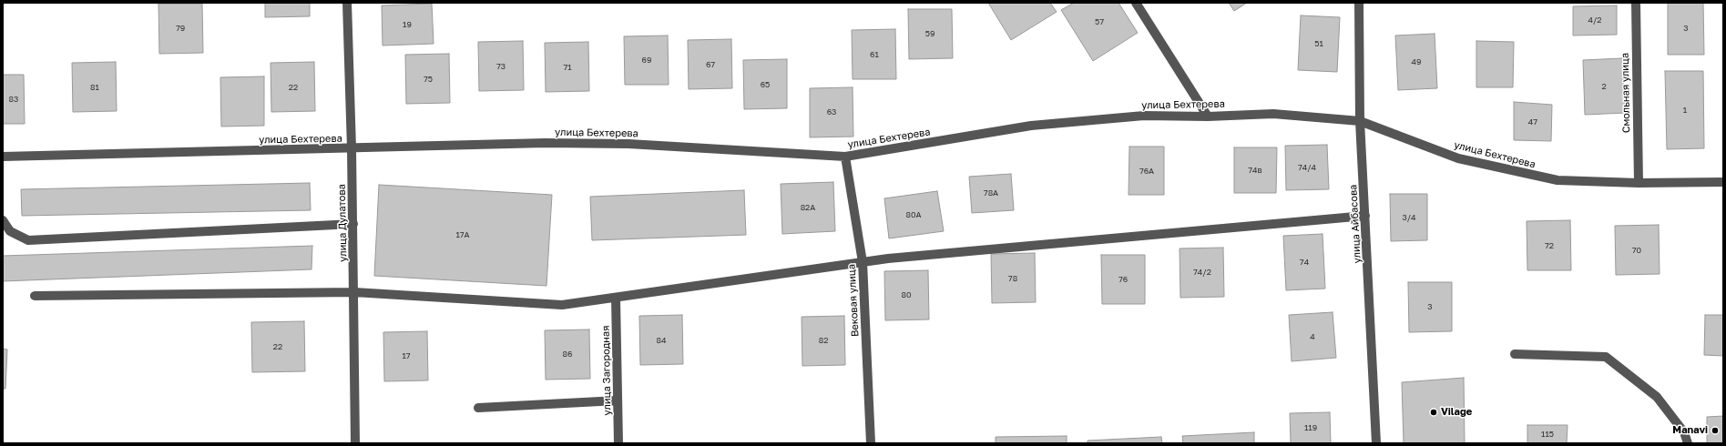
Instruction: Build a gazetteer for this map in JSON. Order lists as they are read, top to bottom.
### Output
{
  "streets": {
    "street": [
      "Смольная улица",
      "улица Бехтерева",
      "улица Дулатова",
      "улица Айбасова",
      "Вековая улица",
      "улица Загородная"
    ]
  },
  "crossings": [
    ["Смольная улица", "улица Бехтерева"],
    ["улица Бехтерева", "улица Дулатова"],
    ["улица Бехтерева", "улица Айбасова"],
    ["улица Бехтерева", "Вековая улица"]
  ],
  "places": ["Vilage", "Manavi"],
  "house_numbers": [
    "4/2",
    "57",
    "19",
    "79",
    "3",
    "59",
    "51",
    "61",
    "69",
    "49",
    "67",
    "73",
    "71",
    "75",
    "65",
    "2",
    "81",
    "22",
    "83",
    "1",
    "63",
    "47",
    "74/4",
    "74в",
    "76А",
    "78А",
    "82А",
    "80А",
    "3/4",
    "17А",
    "72",
    "70",
    "74",
    "74/2",
    "78",
    "76",
    "80",
    "3",
    "4",
    "84",
    "82",
    "22",
    "86",
    "17",
    "119",
    "115"
  ]
}
